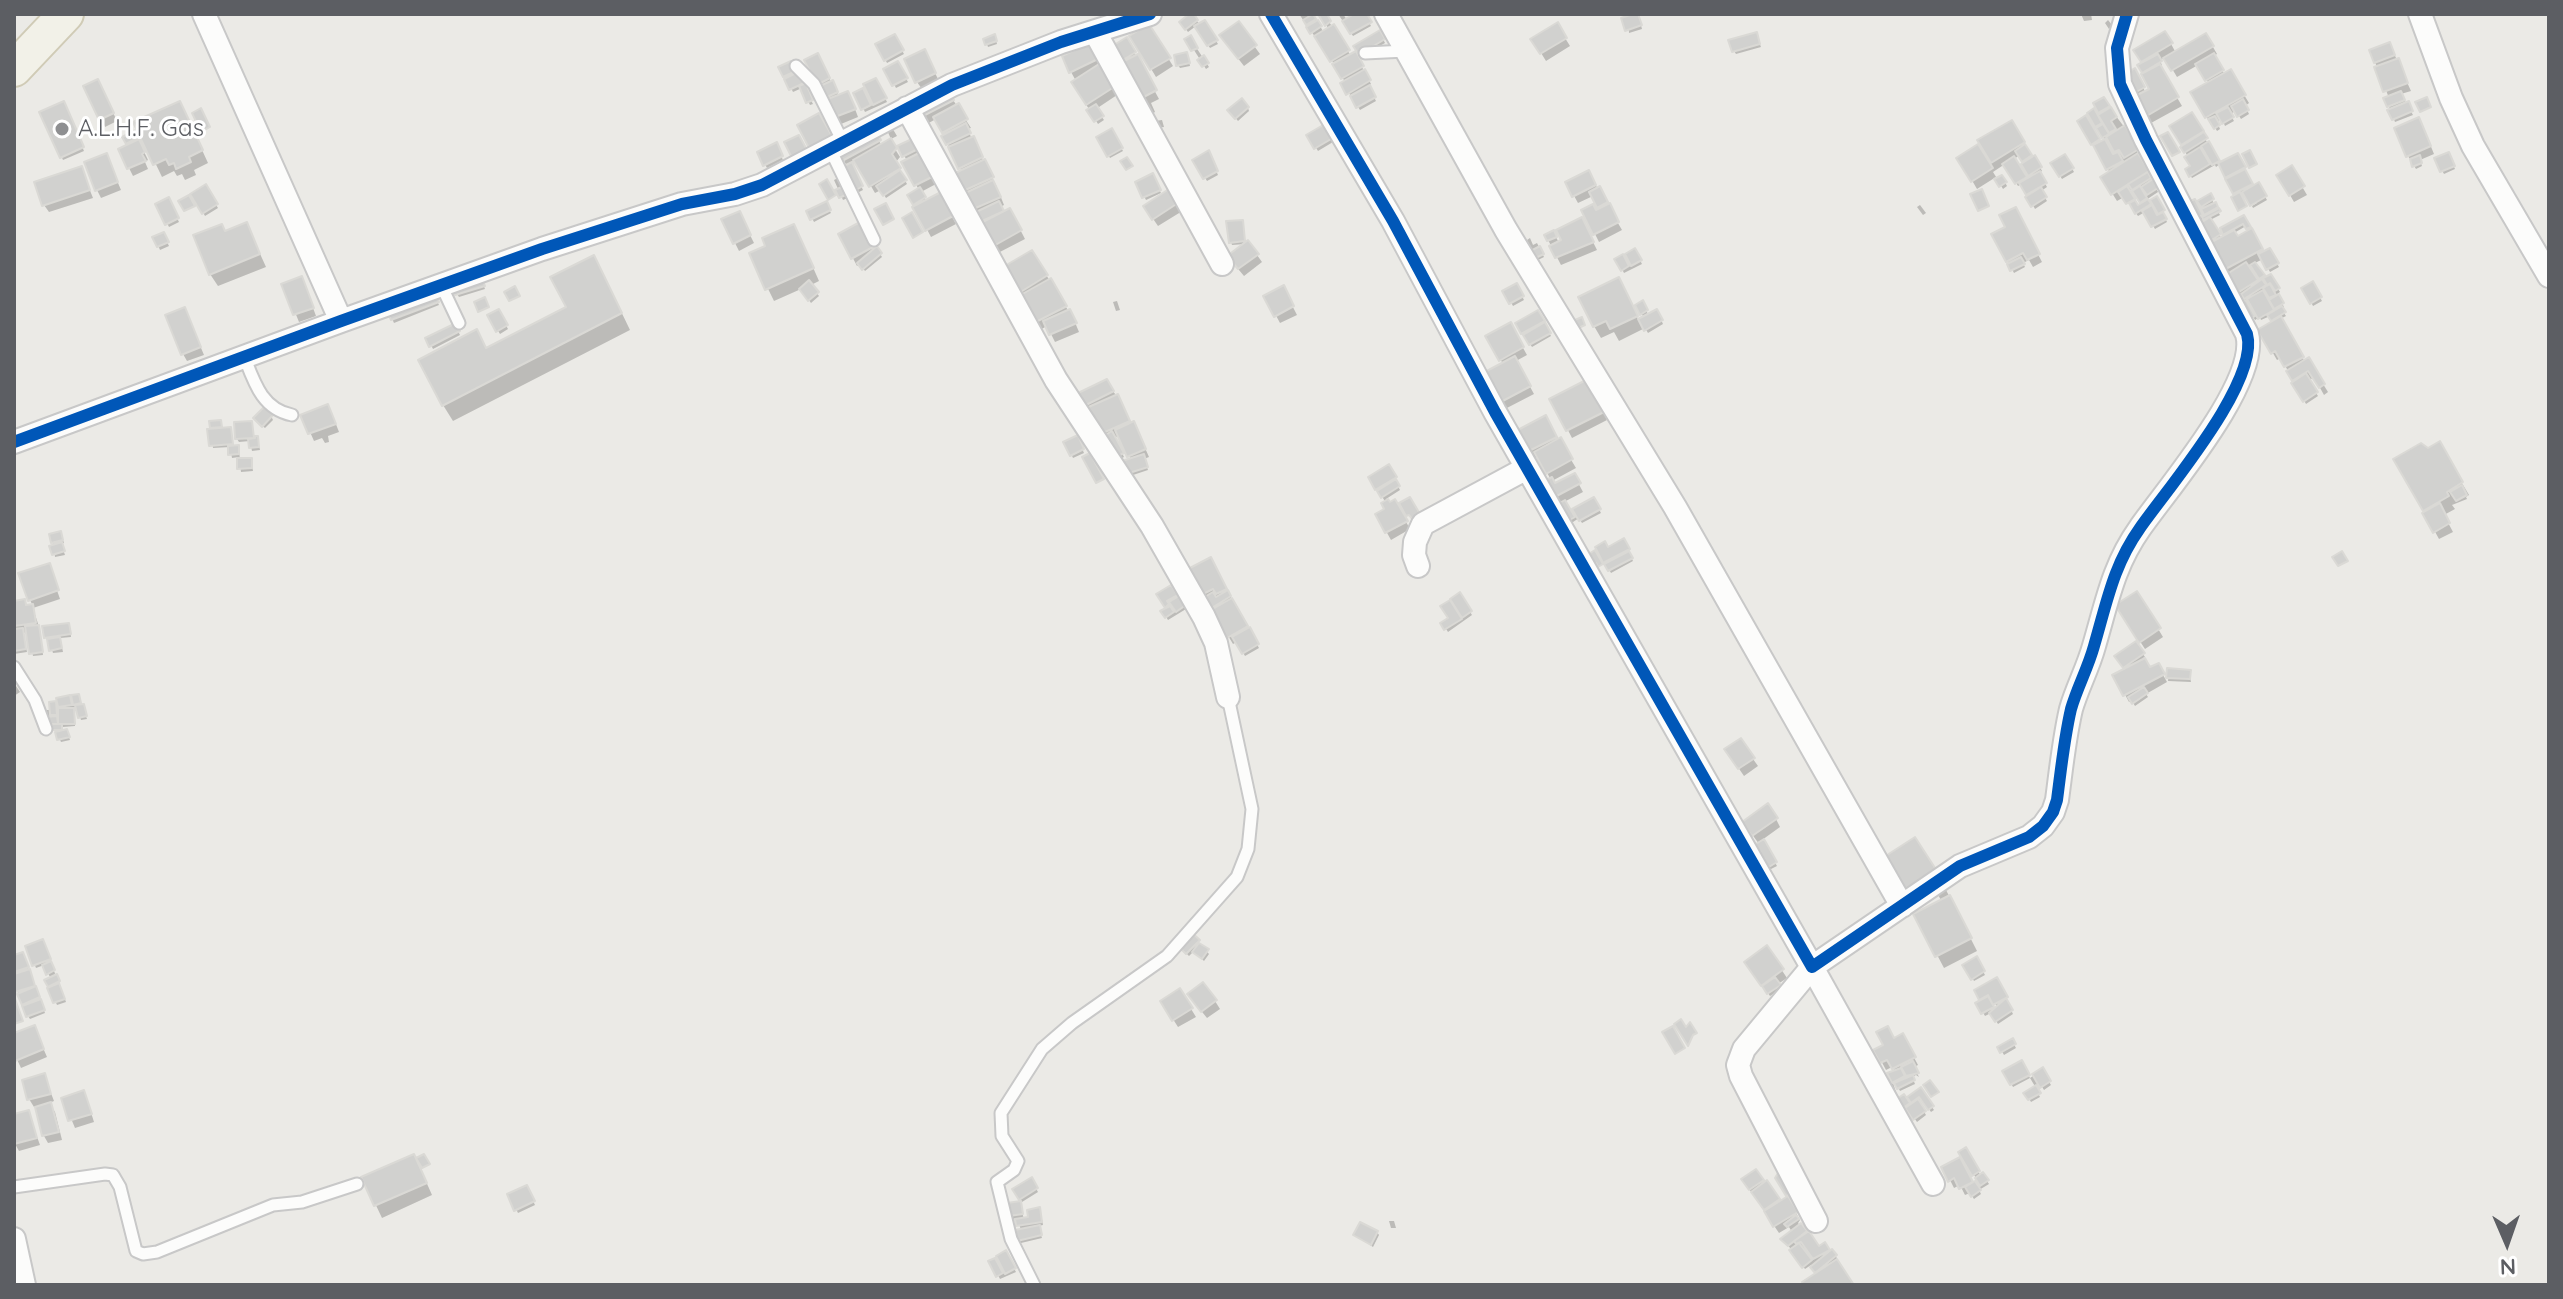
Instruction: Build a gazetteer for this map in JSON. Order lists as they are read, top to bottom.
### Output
{
  "places": ["A.L.H.F. Gas"],
  "north": "bottom"
}
